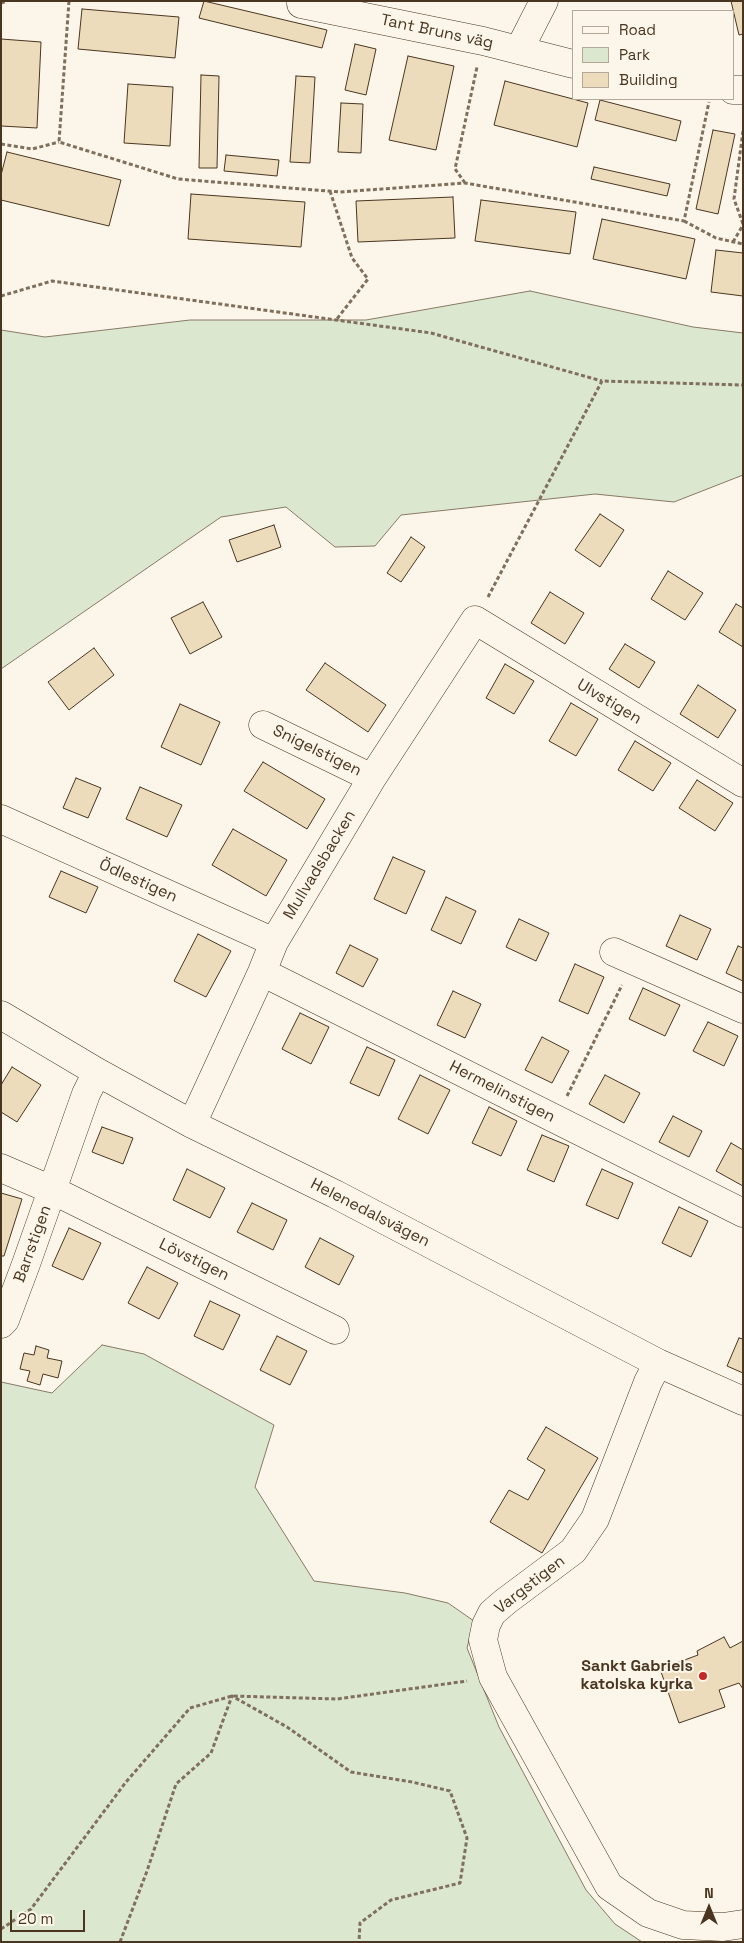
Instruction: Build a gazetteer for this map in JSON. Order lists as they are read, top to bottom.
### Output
{
  "streets": {
    "street": [
      "Tant Bruns väg",
      "Ulvstigen",
      "Snigelstigen",
      "Mullvadsbacken",
      "Ödlestigen",
      "Hermelinstigen",
      "Helenedalsvägen",
      "Barrstigen",
      "Lövstigen",
      "Vargstigen"
    ]
  },
  "crossings": [
    ["Ulvstigen", "Mullvadsbacken"],
    ["Snigelstigen", "Mullvadsbacken"],
    ["Mullvadsbacken", "Ödlestigen"],
    ["Mullvadsbacken", "Hermelinstigen"],
    ["Mullvadsbacken", "Helenedalsvägen"],
    ["Helenedalsvägen", "Barrstigen"],
    ["Helenedalsvägen", "Vargstigen"],
    ["Barrstigen", "Lövstigen"]
  ],
  "places": ["Sankt Gabriels katolska kyrka"],
  "legend": ["Road", "Park", "Building"],
  "scale_bar": "20 m",
  "north": "top"
}
